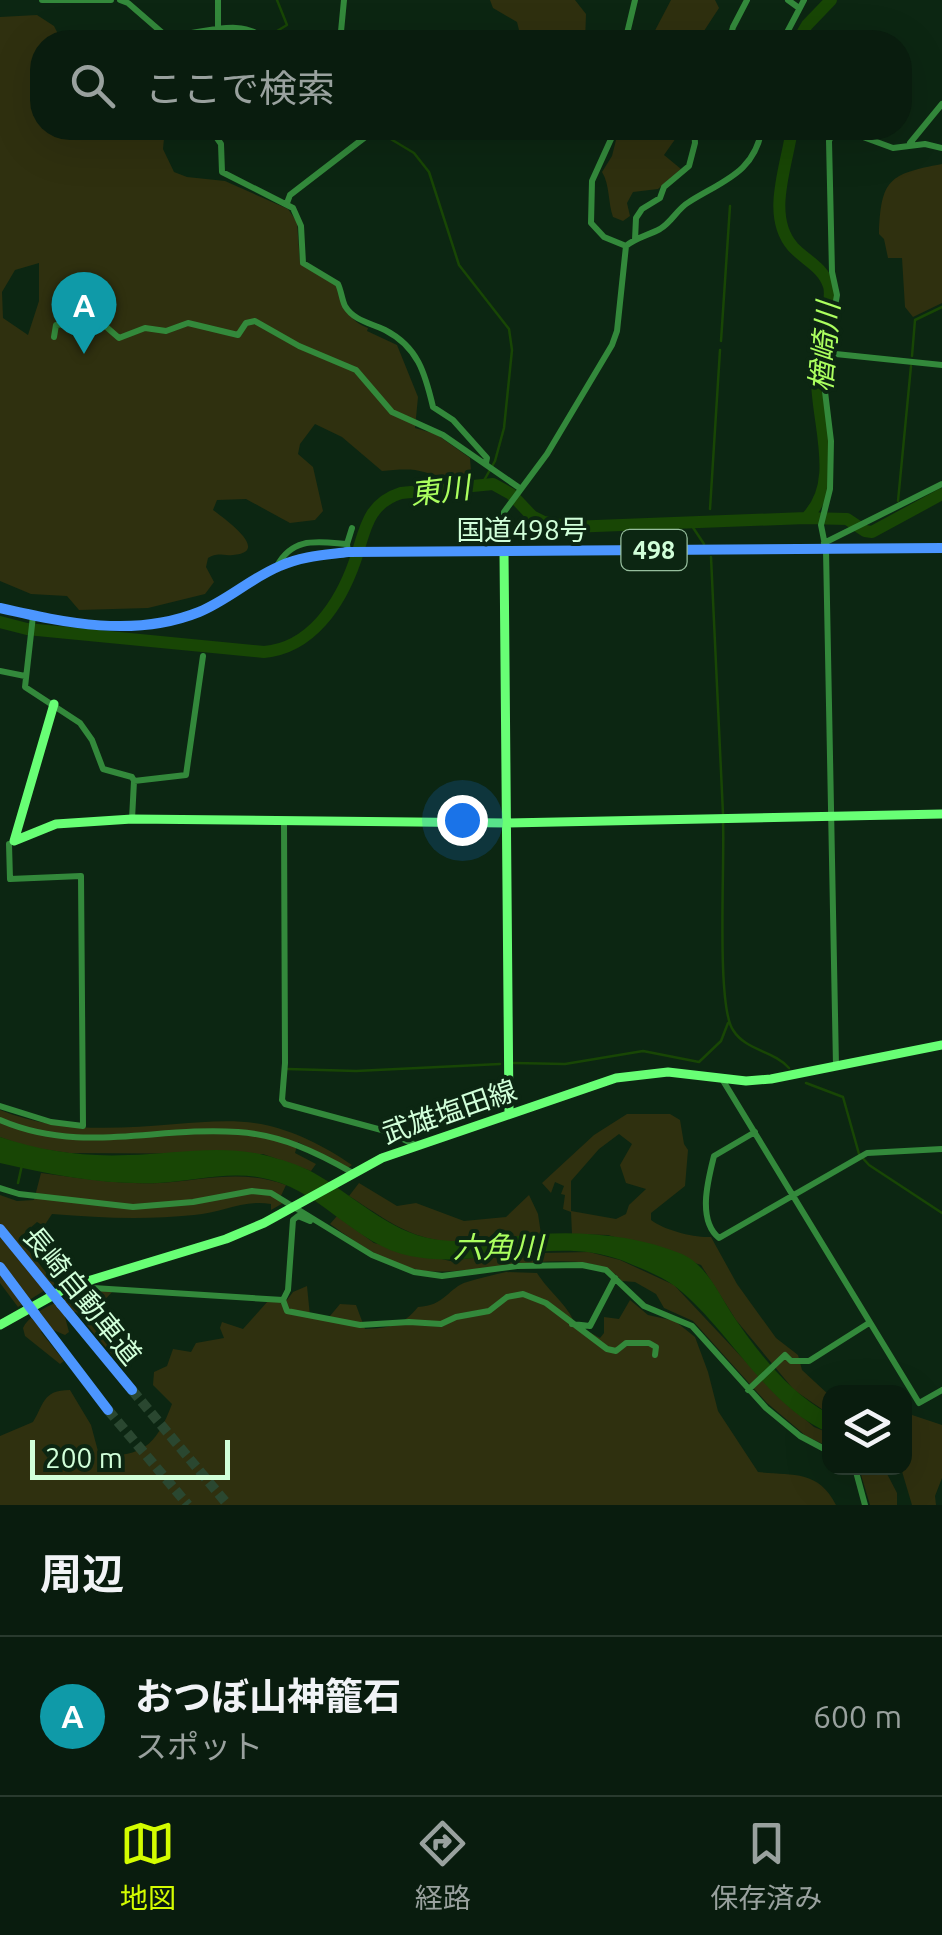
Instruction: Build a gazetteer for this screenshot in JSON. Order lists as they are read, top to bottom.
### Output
{
  "streets": {
    "highway": ["国道498号", "498", "長崎自動車道"],
    "street": ["武雄塩田線"]
  },
  "water": ["楢崎川", "東川", "六角川"],
  "scale_bar": "200 m",
  "page": {
    "search": "ここで検索",
    "pins": "A",
    "scale": "200 m",
    "heading": "周辺",
    "list": [
      {
        "mark": "A",
        "name": "おつぼ山神籠石",
        "note": "スポット",
        "value": "600 m"
      }
    ],
    "nav": ["地図", "経路", "保存済み"]
  }
}
